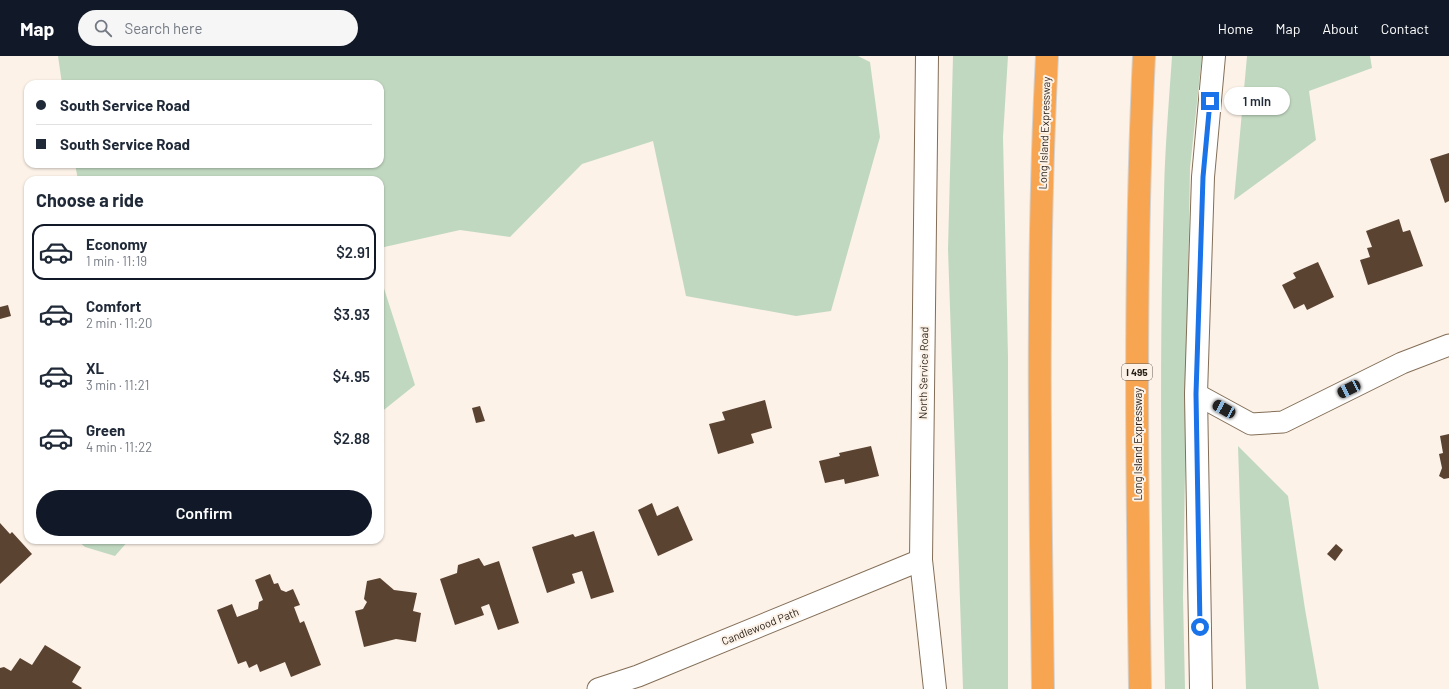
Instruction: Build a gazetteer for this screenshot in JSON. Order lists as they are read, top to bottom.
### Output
{
  "streets": {
    "highway": ["Long Island Expressway", "I 495"],
    "main road": ["North Service Road"],
    "street": ["Candlewood Path"]
  },
  "crossings": [
    ["North Service Road", "Candlewood Path"]
  ],
  "page": {
    "header": "Map",
    "search": "Search here",
    "nav": [
      "Home",
      "Map",
      "About",
      "Contact"
    ],
    "banner": ["South Service Road", "South Service Road"],
    "bubble": "1 min",
    "heading": "Choose a ride",
    "list": [
      {
        "name": "Economy",
        "note": "1 min · 11:19",
        "value": "$2.91"
      },
      {
        "name": "Comfort",
        "note": "2 min · 11:20",
        "value": "$3.93"
      },
      {
        "name": "XL",
        "note": "3 min · 11:21",
        "value": "$4.95"
      },
      {
        "name": "Green",
        "note": "4 min · 11:22",
        "value": "$2.88"
      }
    ],
    "buttons": "Confirm"
  }
}
